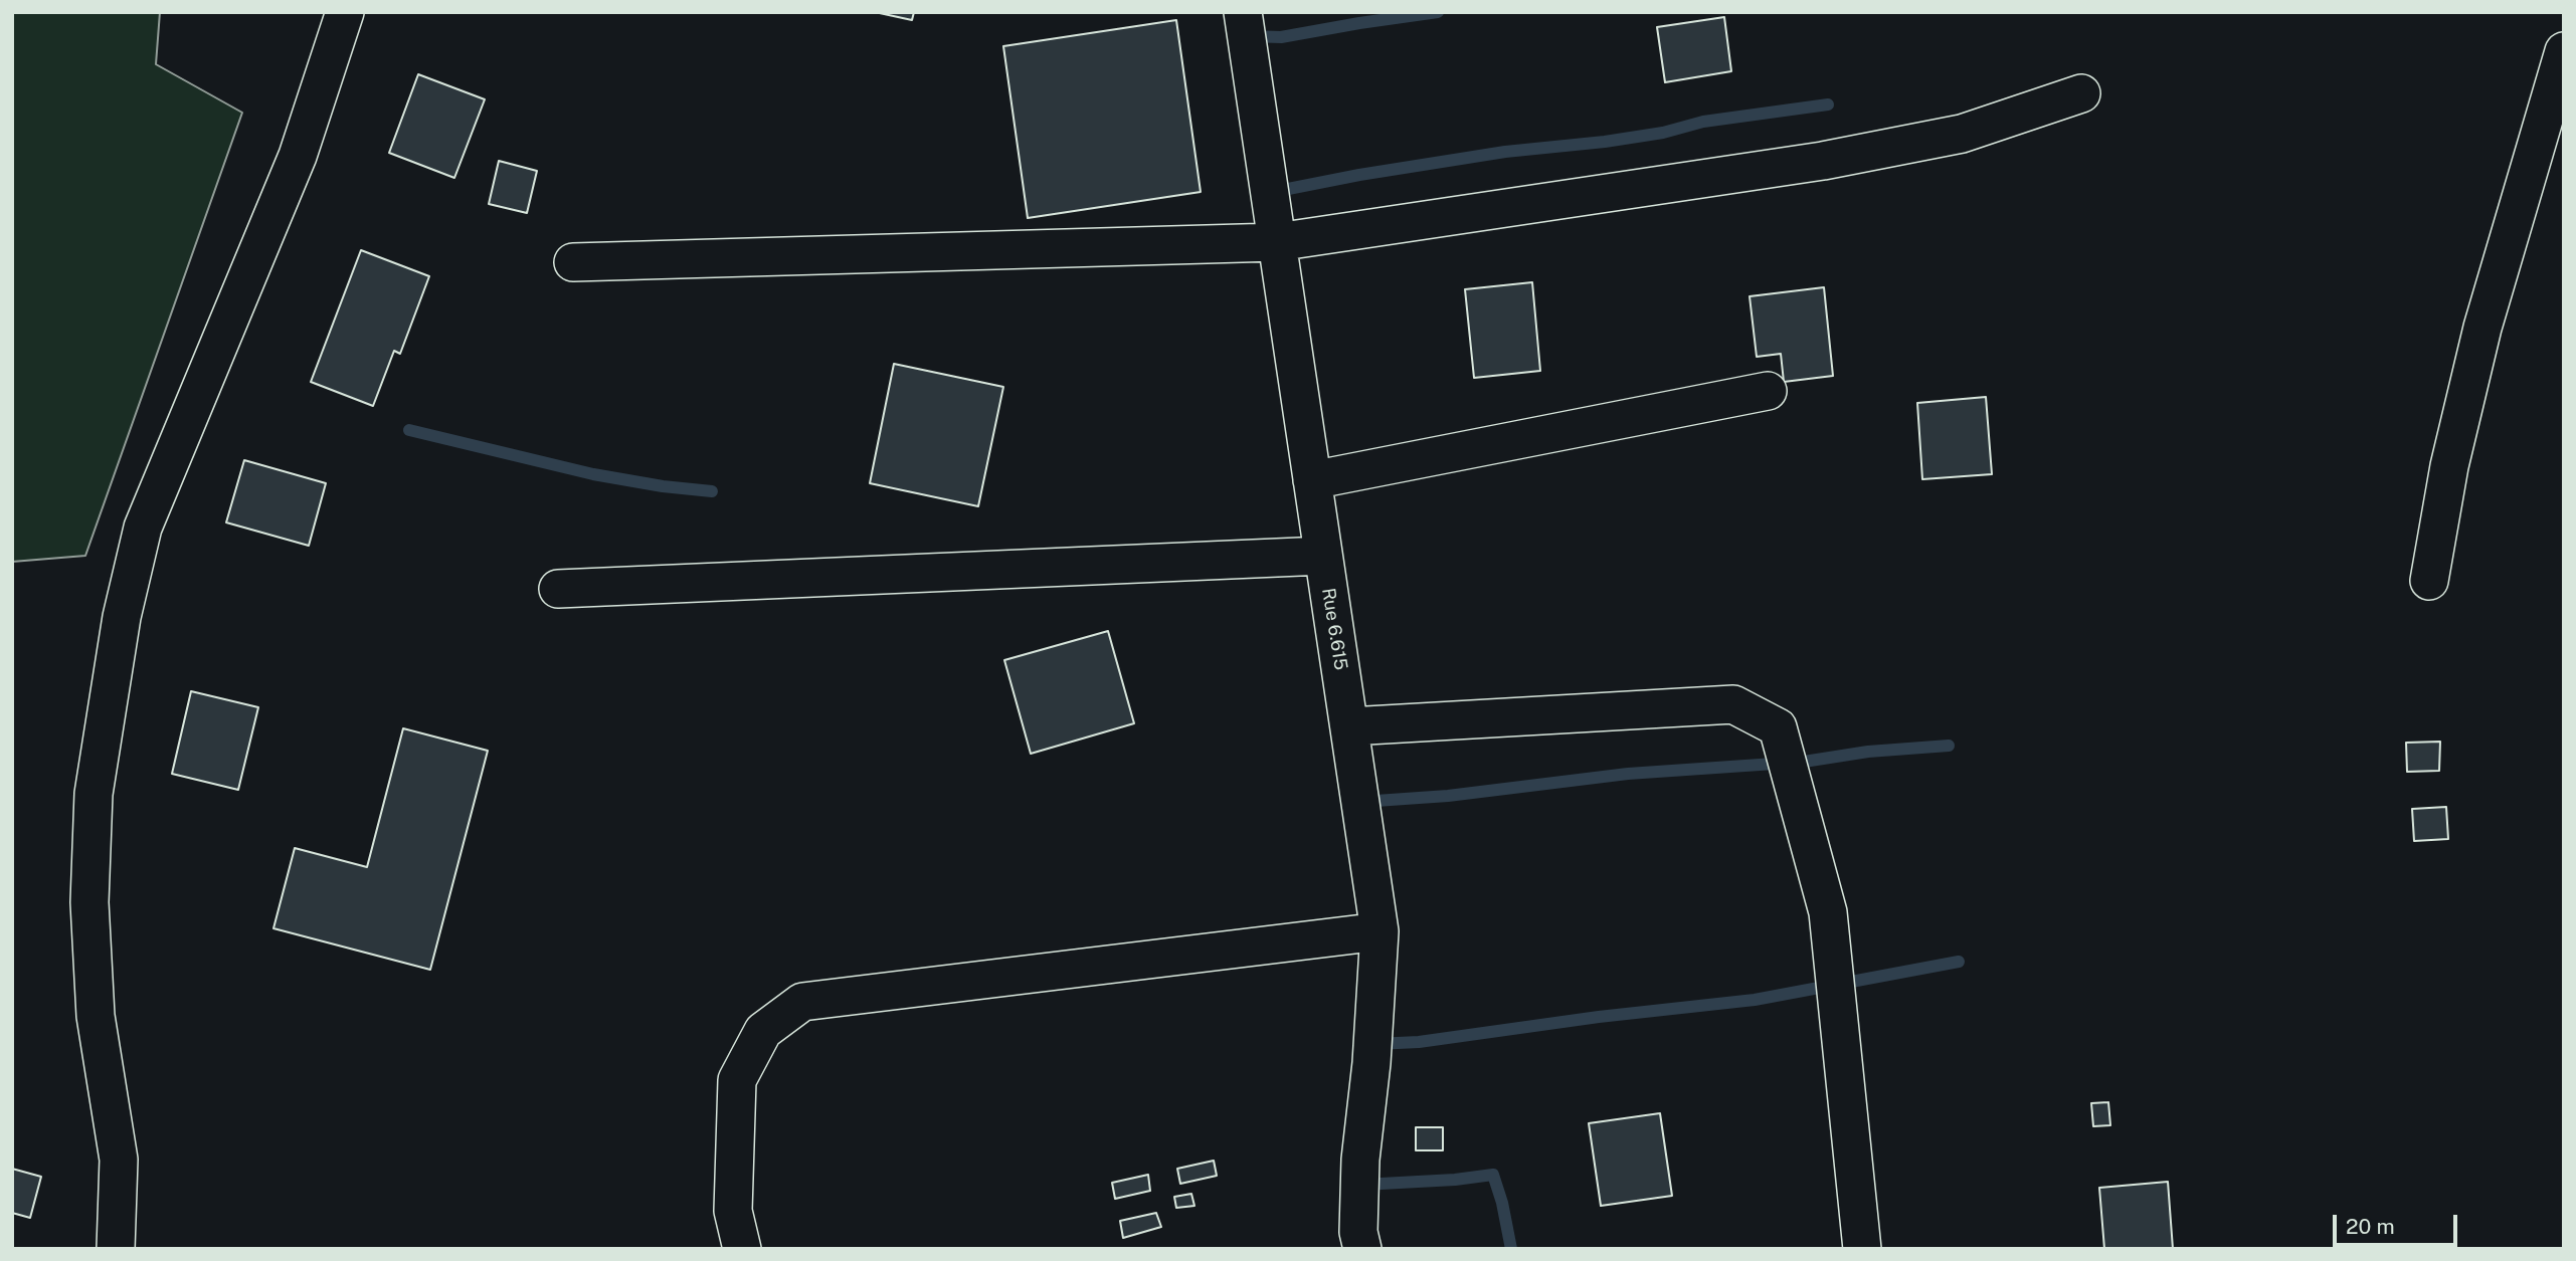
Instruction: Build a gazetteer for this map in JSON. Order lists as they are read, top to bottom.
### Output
{
  "streets": {
    "street": ["Rue 6.615"]
  },
  "scale_bar": "20 m"
}
